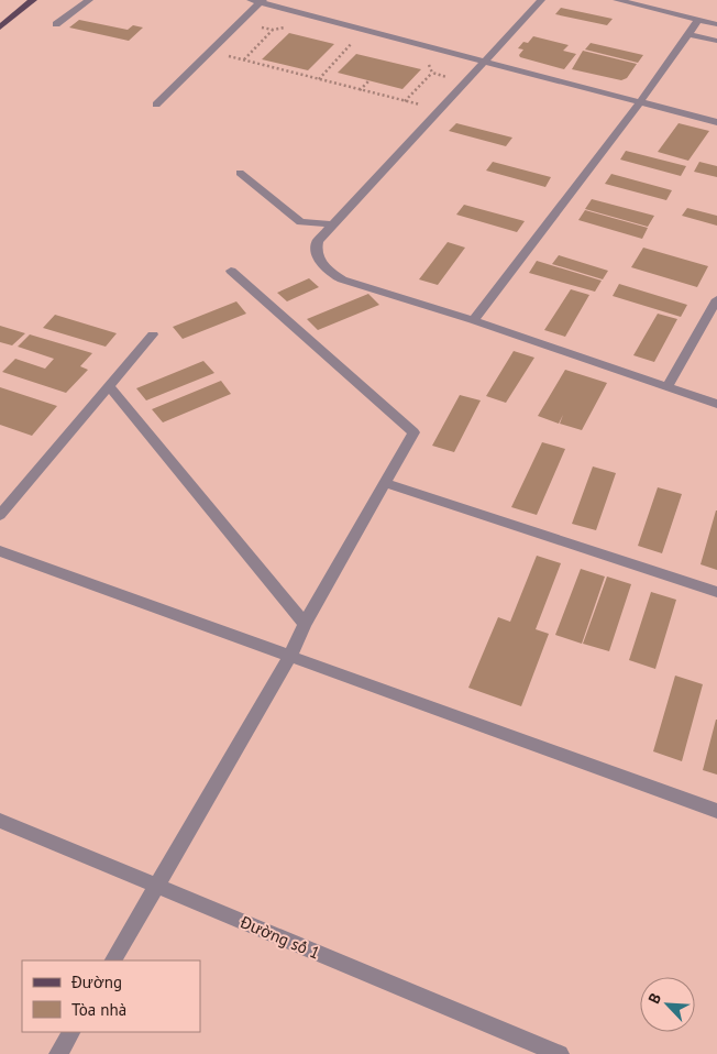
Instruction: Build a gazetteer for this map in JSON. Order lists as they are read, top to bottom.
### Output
{
  "streets": {
    "street": ["Đường số 1"]
  },
  "legend": ["Đường", "Tòa nhà"],
  "north": "top left"
}
